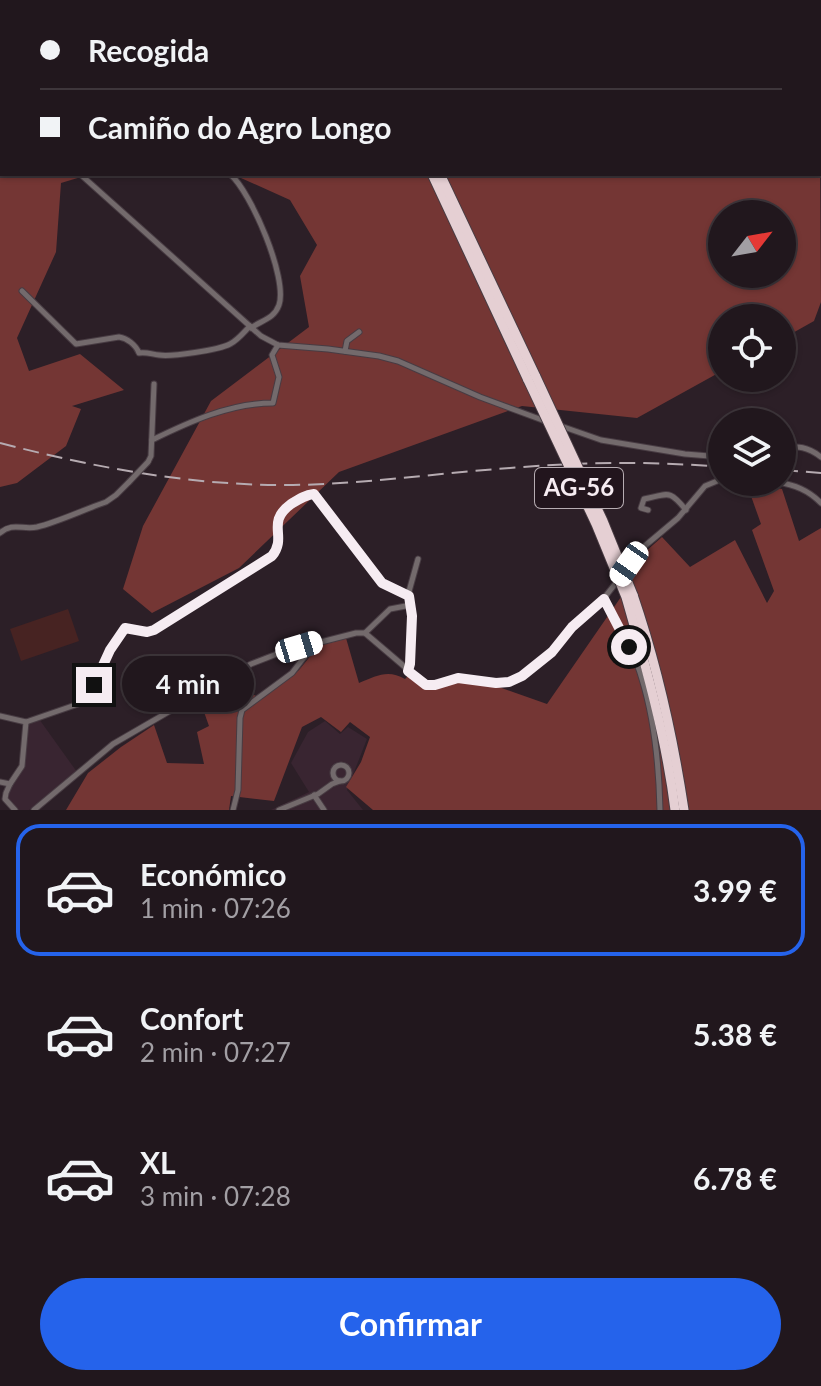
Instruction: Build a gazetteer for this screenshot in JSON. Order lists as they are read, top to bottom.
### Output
{
  "streets": {
    "highway": ["AG-56"]
  },
  "north": "top right",
  "page": {
    "banner": ["Recogida", "Camiño do Agro Longo"],
    "bubble": "4 min",
    "list": [
      {
        "name": "Económico",
        "note": "1 min · 07:26",
        "value": "3.99 €"
      },
      {
        "name": "Confort",
        "note": "2 min · 07:27",
        "value": "5.38 €"
      },
      {
        "name": "XL",
        "note": "3 min · 07:28",
        "value": "6.78 €"
      }
    ],
    "buttons": "Confirmar"
  }
}
